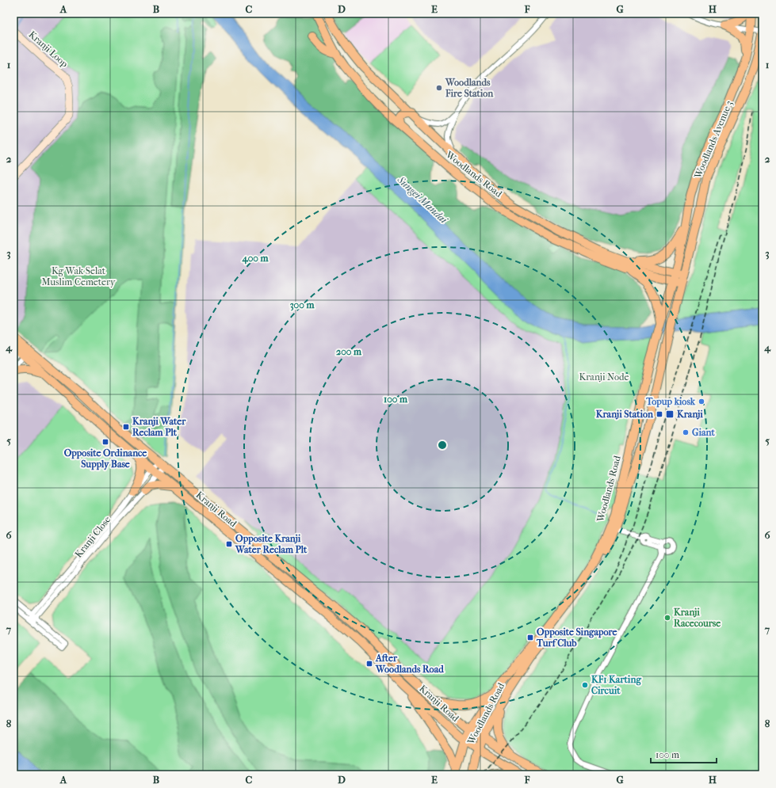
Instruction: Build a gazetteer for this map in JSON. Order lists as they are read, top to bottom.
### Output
{
  "streets": {
    "main road": ["Woodlands Avenue 3", "Woodlands Road", "Kranji Road"],
    "street": ["Kranji Loop", "Kranji Close"]
  },
  "crossings": [
    ["Woodlands Avenue 3", "Woodlands Road"],
    ["Woodlands Road", "Kranji Road"],
    ["Kranji Road", "Kranji Close"]
  ],
  "water": ["Sungei Mandai"],
  "parks": ["Kg Wak Selat Muslim Cemetery", "Kranji Node"],
  "places": {
    "other": [
      "Woodlands Fire Station",
      "Topup kiosk",
      "Giant",
      "Kranji Racecourse",
      "KF1 Karting Circuit"
    ],
    "transit": [
      "Kranji Station",
      "Kranji",
      "Kranji Water Reclam Plt",
      "Opposite Ordinance Supply Base",
      "Opposite Kranji Water Reclam Plt",
      "Opposite Singapore Turf Club",
      "After Woodlands Road"
    ]
  },
  "scale_bar": "100 m",
  "grid": {
    "columns": [
      "A",
      "B",
      "C",
      "D",
      "E",
      "F",
      "G",
      "H"
    ],
    "rows": [
      "1",
      "2",
      "3",
      "4",
      "5",
      "6",
      "7",
      "8"
    ]
  },
  "rings": [
    "400 m",
    "300 m",
    "200 m",
    "100 m"
  ]
}
